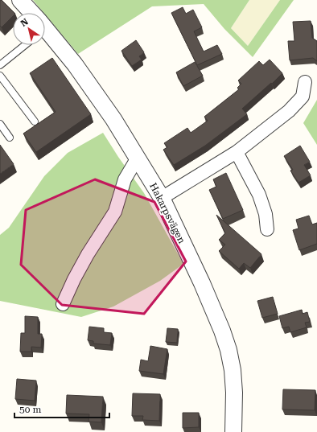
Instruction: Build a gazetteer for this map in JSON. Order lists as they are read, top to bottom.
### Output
{
  "streets": {
    "street": ["Hakarpsvägen"]
  },
  "scale_bar": "50 m",
  "north": "top left"
}
